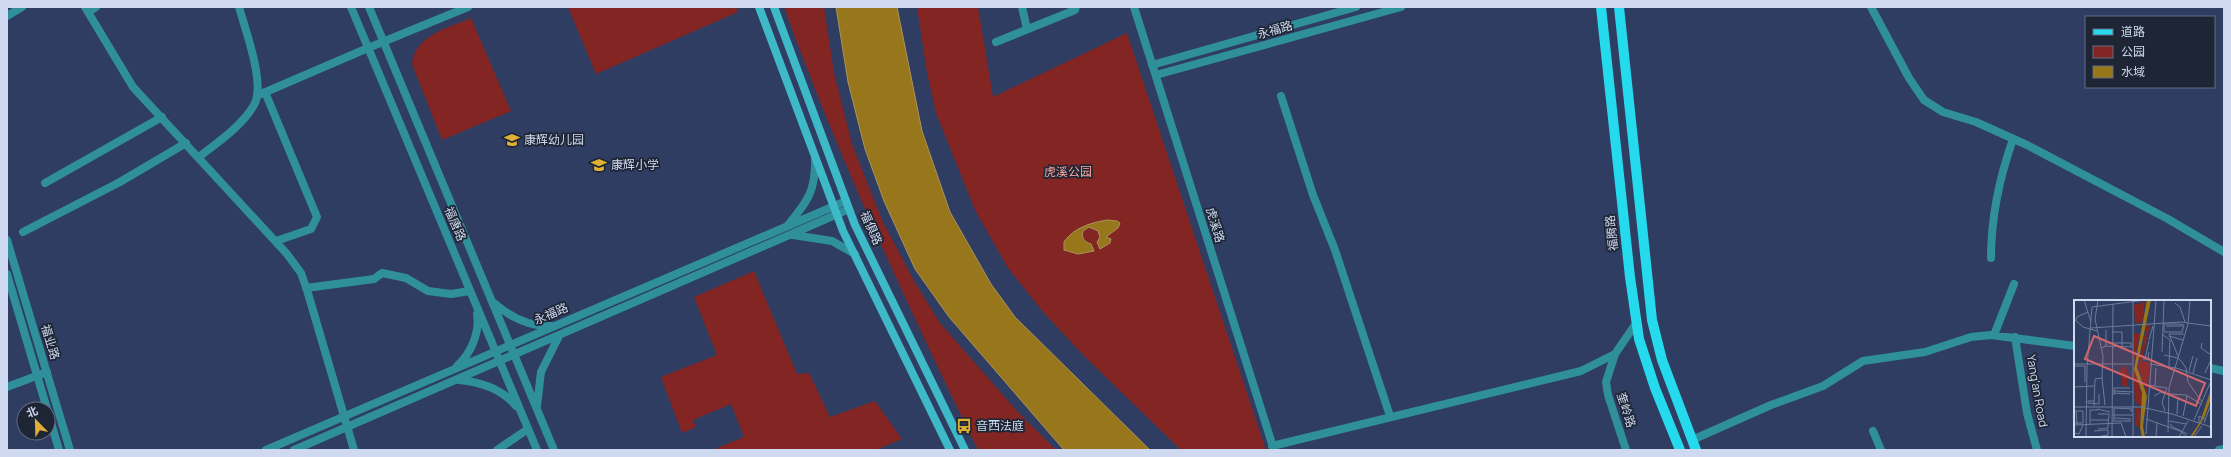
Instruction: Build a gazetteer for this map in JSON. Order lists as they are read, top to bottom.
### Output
{
  "streets": {
    "main road": ["福俱路", "福腾路"],
    "street": [
      "永福路",
      "福唐路",
      "虎溪路",
      "福业路",
      "Yang'an Road",
      "奎岭路"
    ]
  },
  "crossings": [
    ["永福路", "福唐路"],
    ["永福路", "虎溪路"],
    ["永福路", "福俱路"]
  ],
  "parks": ["虎溪公园"],
  "places": {
    "school or university": ["康辉幼儿园", "康辉小学"],
    "bus stop": ["音西法庭"]
  },
  "legend": ["道路", "公园", "水域"],
  "north": "top left"
}
